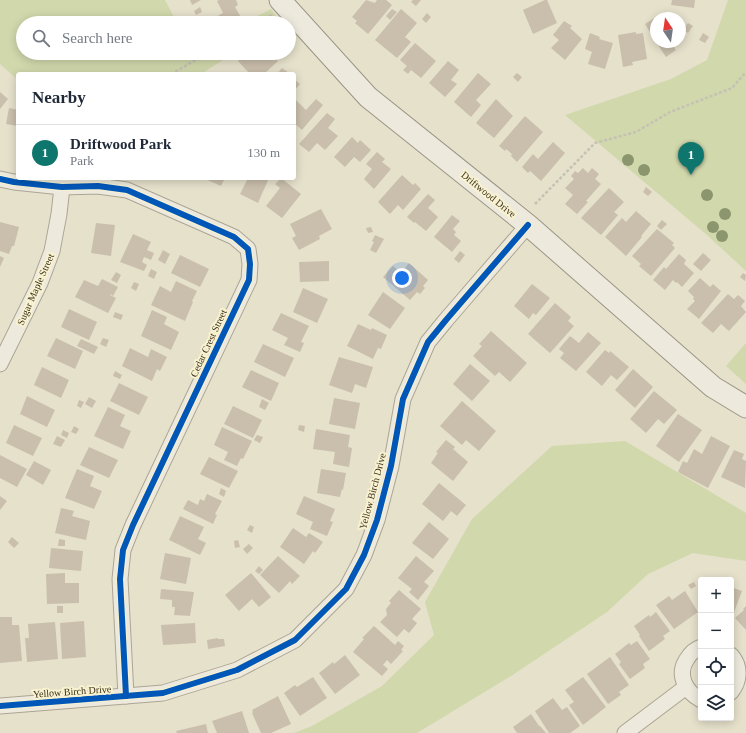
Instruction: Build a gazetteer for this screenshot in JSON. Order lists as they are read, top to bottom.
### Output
{
  "streets": {
    "street": [
      "Driftwood Drive",
      "Sugar Maple Street",
      "Cedar Crest Street",
      "Yellow Birch Drive"
    ]
  },
  "crossings": [
    ["Driftwood Drive", "Yellow Birch Drive"],
    ["Sugar Maple Street", "Cedar Crest Street"],
    ["Cedar Crest Street", "Yellow Birch Drive"]
  ],
  "north": "top",
  "page": {
    "search": "Search here",
    "heading": "Nearby",
    "list": [
      {
        "mark": "1",
        "name": "Driftwood Park",
        "note": "Park",
        "value": "130 m"
      }
    ],
    "pins": "1",
    "map_buttons": ["+", "−"]
  }
}
